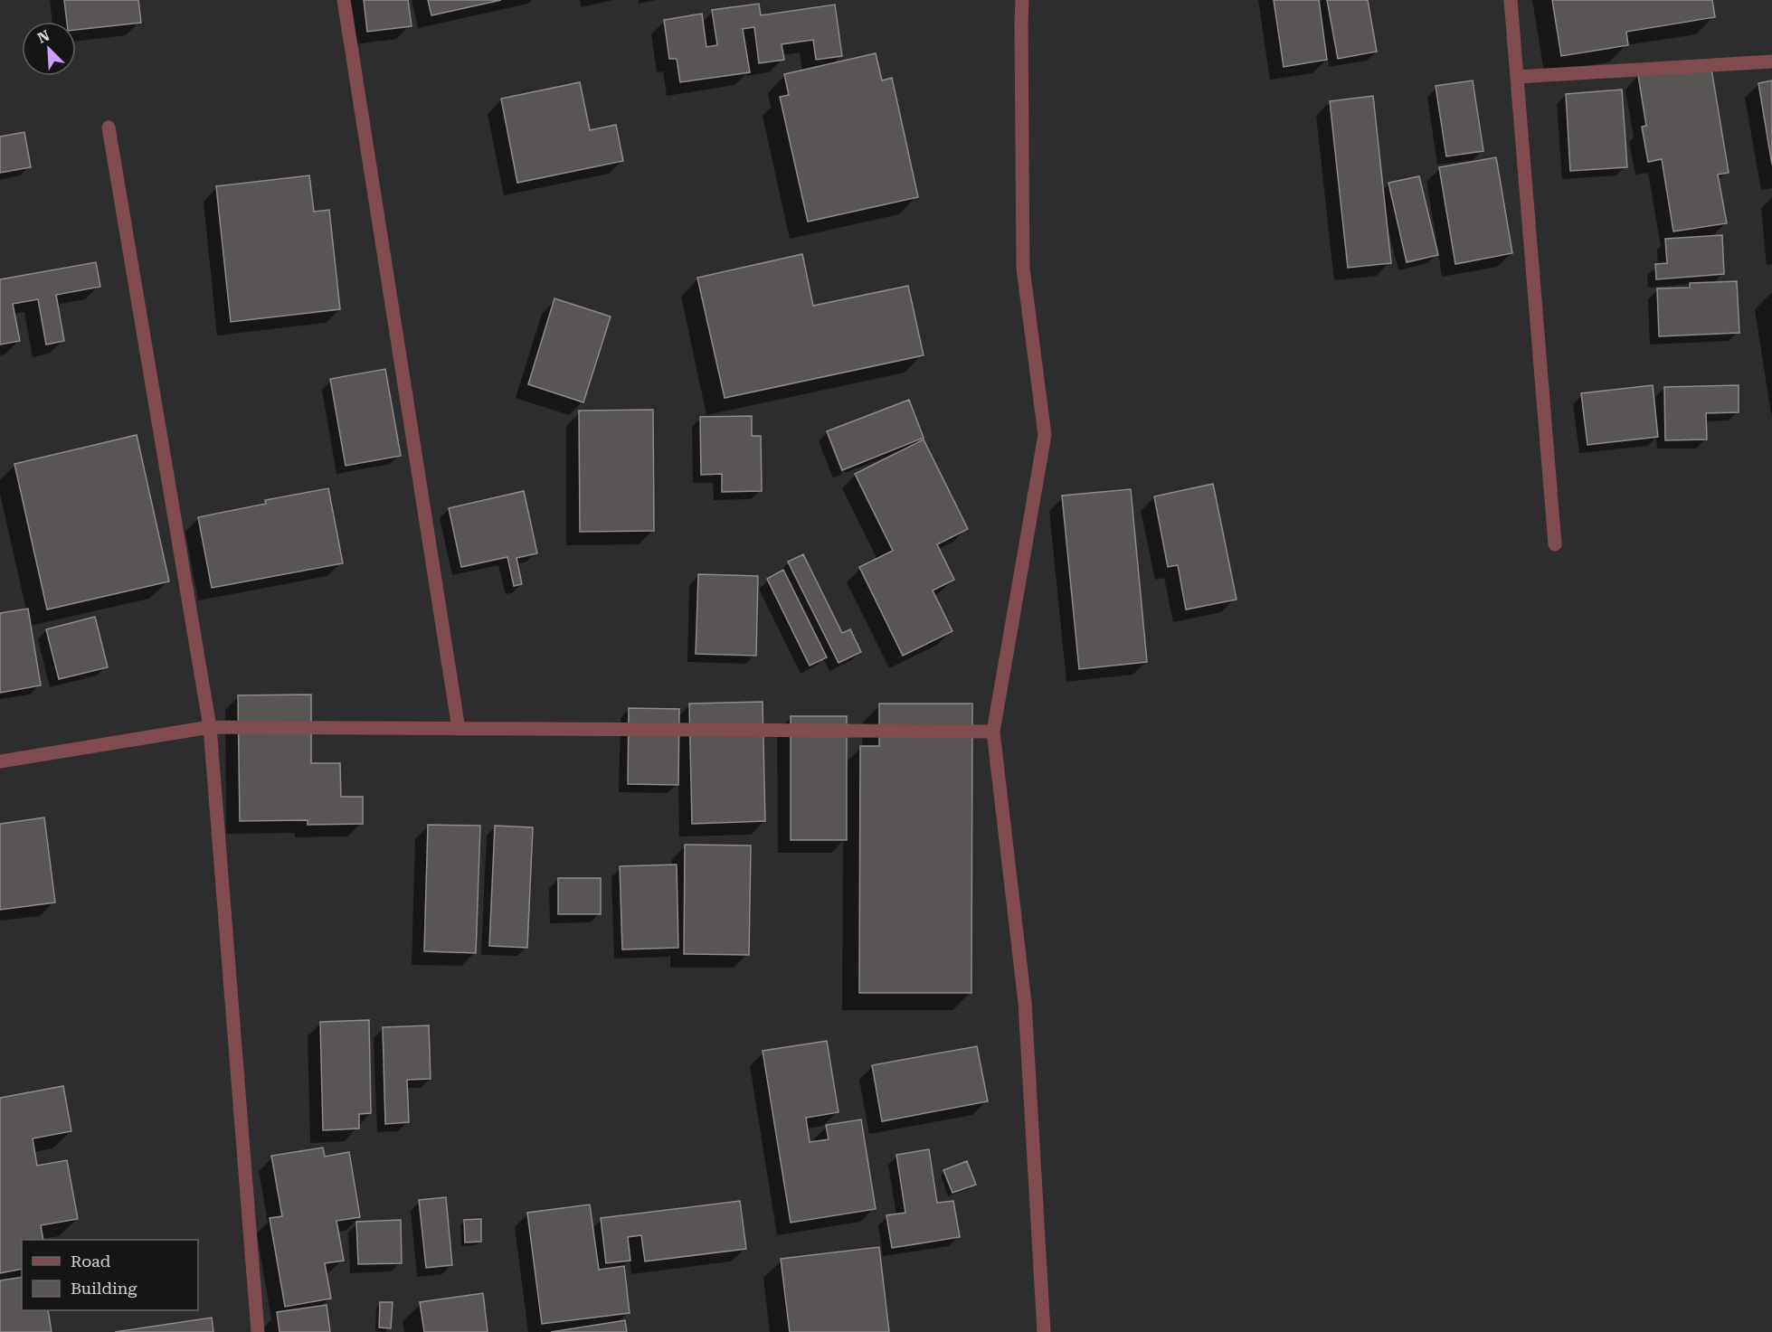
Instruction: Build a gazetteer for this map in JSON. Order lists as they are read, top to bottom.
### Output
{
  "legend": ["Road", "Building"],
  "north": "top left"
}
